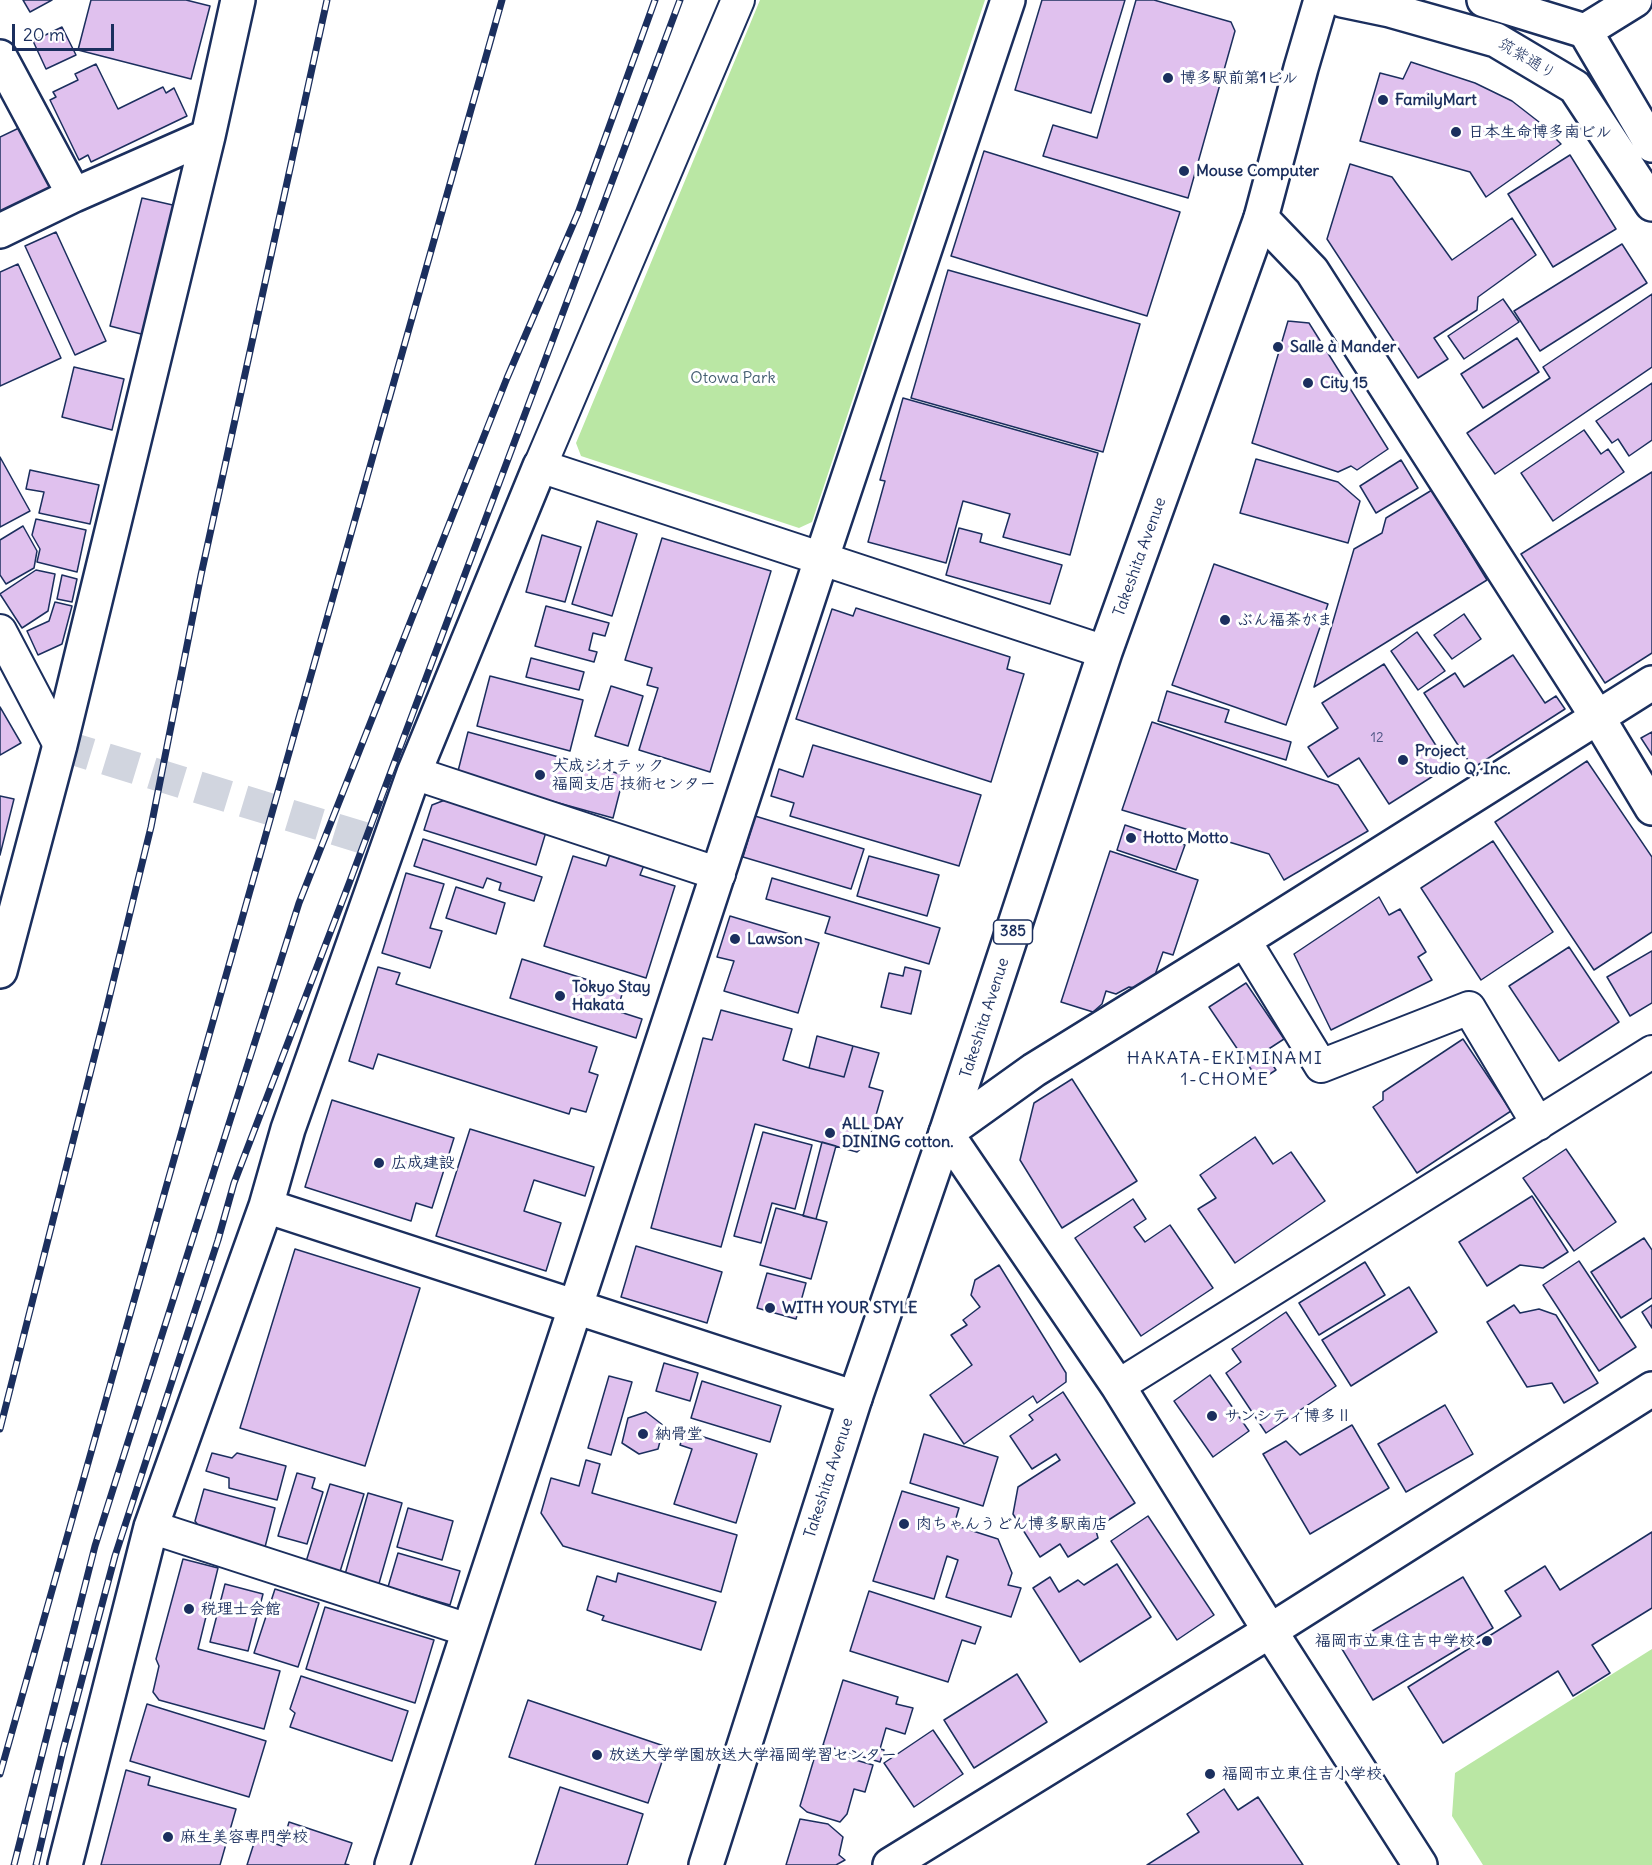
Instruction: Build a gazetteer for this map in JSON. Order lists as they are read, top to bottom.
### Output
{
  "streets": {
    "main road": ["筑紫通り", "Takeshita Avenue", "385"]
  },
  "districts": ["HAKATA-EKIMINAMI 1-CHOME"],
  "parks": ["Otowa Park"],
  "places": [
    "博多駅前第1ビル",
    "FamilyMart",
    "日本生命博多南ビル",
    "Mouse Computer",
    "Salle à Mander",
    "City 15",
    "ぶん福茶がま",
    "Project Studio Q, Inc.",
    "大成ジオテック 福岡支店 技術センター",
    "Hotto Motto",
    "Lawson",
    "Tokyo Stay Hakata",
    "ALL DAY DINING cotton.",
    "広成建設",
    "WITH YOUR STYLE",
    "サンシティ博多Ⅱ",
    "納骨堂",
    "肉ちゃんうどん博多駅南店",
    "税理士会館",
    "福岡市立東住吉中学校",
    "放送大学学園放送大学福岡学習センター",
    "福岡市立東住吉小学校",
    "麻生美容専門学校"
  ],
  "house_numbers": ["12"],
  "scale_bar": "20 m"
}
